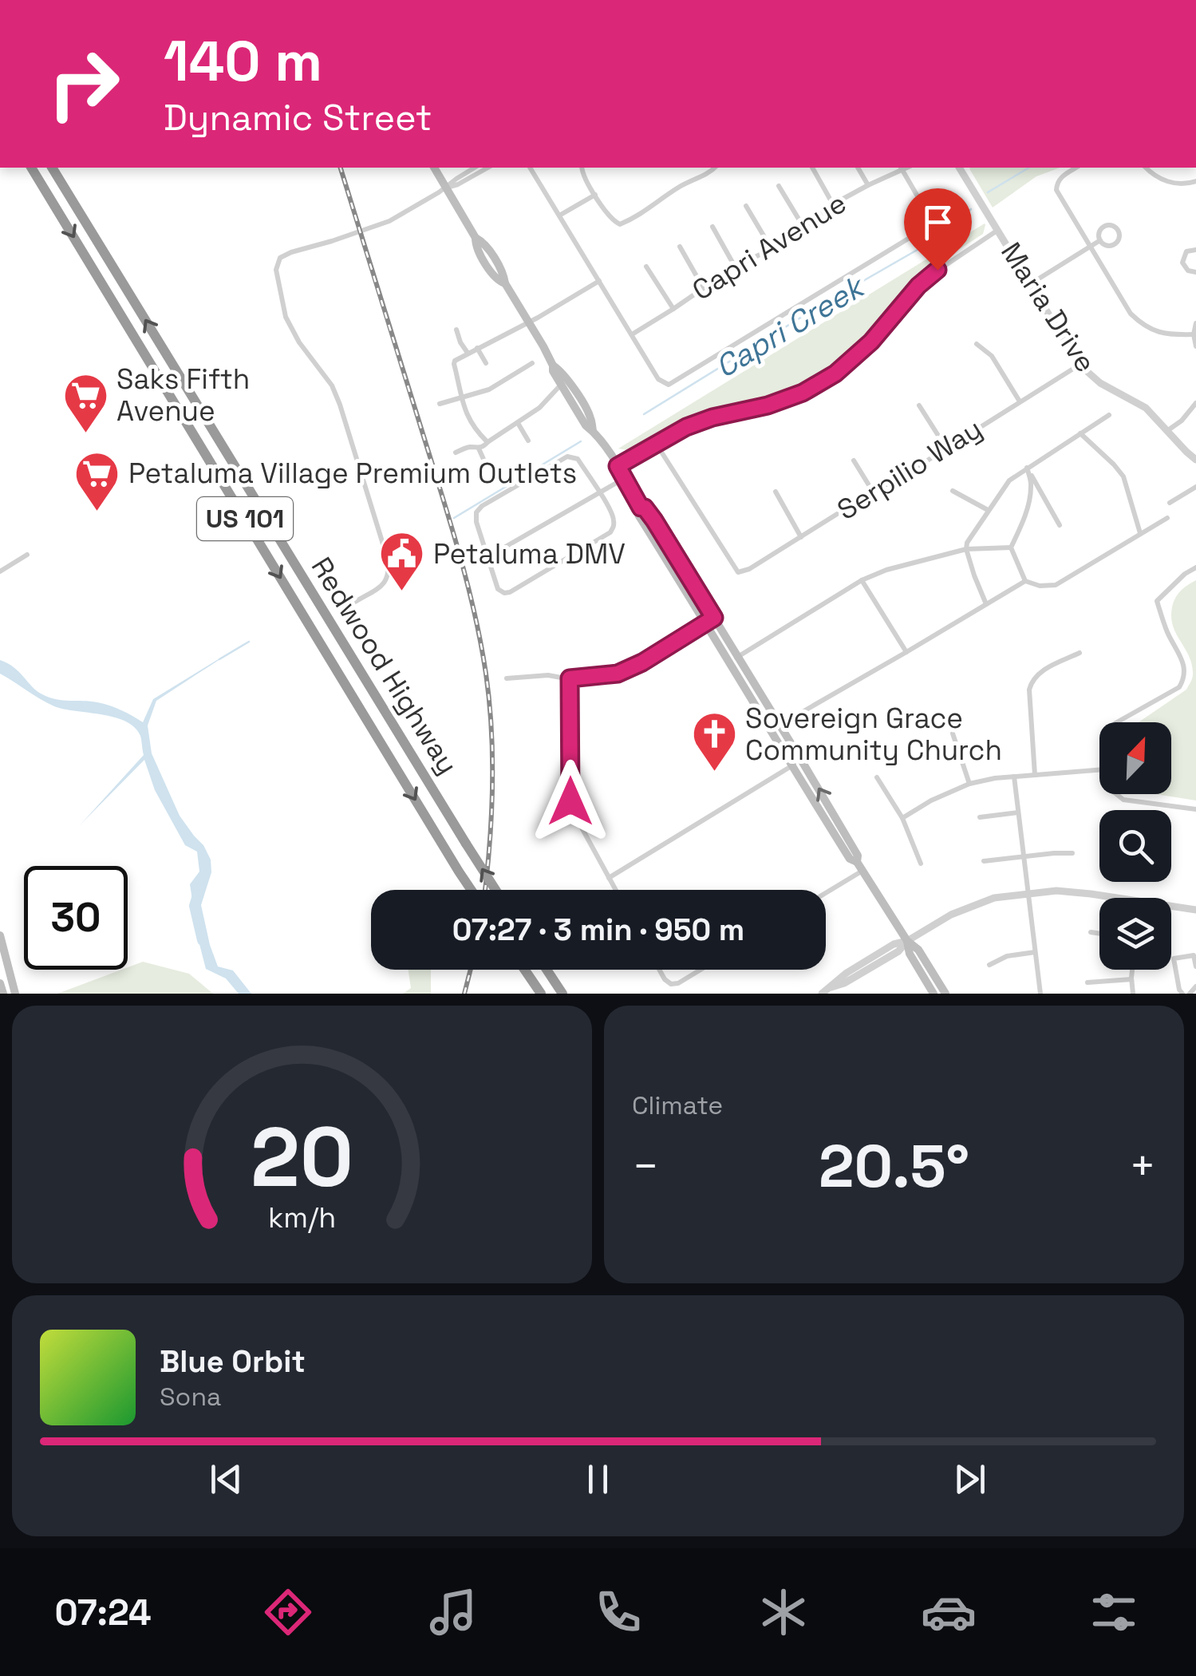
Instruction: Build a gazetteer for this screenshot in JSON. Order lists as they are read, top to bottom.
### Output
{
  "streets": {
    "highway": ["US 101", "Redwood Highway"],
    "street": ["Capri Avenue", "Maria Drive", "Serpilio Way"]
  },
  "crossings": [
    ["Maria Drive", "Serpilio Way"]
  ],
  "water": ["Capri Creek"],
  "places": {
    "supermarket": ["Saks Fifth Avenue", "Petaluma Village Premium Outlets"],
    "public building": ["Petaluma DMV"],
    "church": ["Sovereign Grace Community Church"]
  },
  "north": "top right",
  "page": {
    "turn": ["140 m", "Dynamic Street"],
    "limit": "30",
    "trip": "07:27 · 3 min · 950 m",
    "tile": "Climate",
    "heat": ["−", "20.5°", "+"],
    "song": ["Blue Orbit", "Sona"],
    "tabs": "07:24",
    "gauge": ["20", "km/h"]
  }
}
